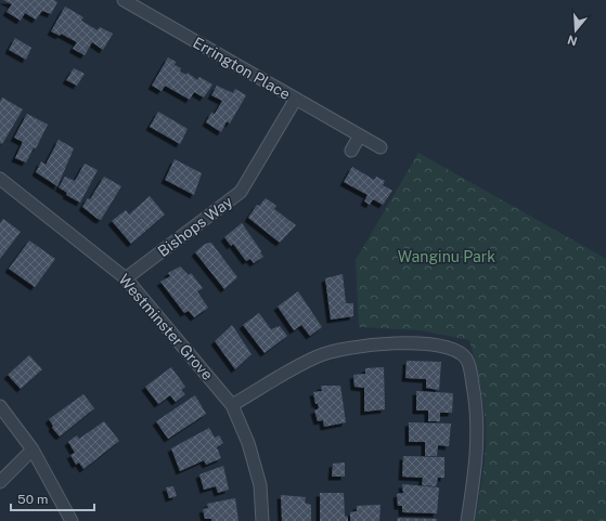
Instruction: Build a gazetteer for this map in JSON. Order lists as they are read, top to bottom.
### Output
{
  "streets": {
    "street": ["Errington Place", "Bishops Way", "Westminster Grove"]
  },
  "crossings": [
    ["Errington Place", "Bishops Way"],
    ["Bishops Way", "Westminster Grove"]
  ],
  "parks": ["Wanginu Park"],
  "scale_bar": "50 m",
  "north": "bottom"
}
